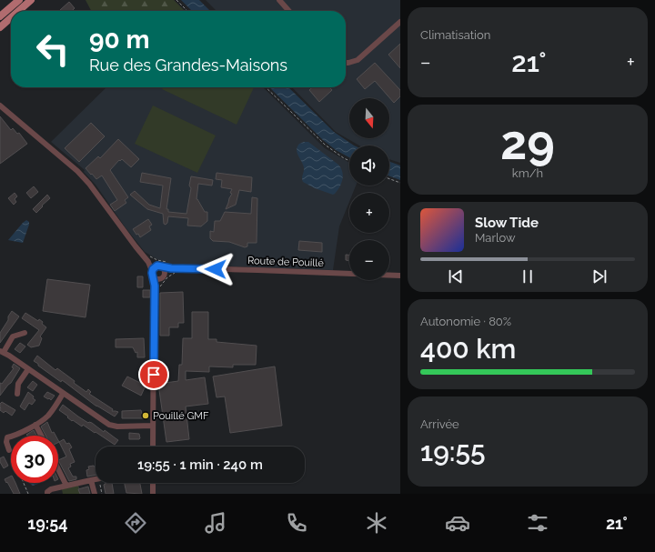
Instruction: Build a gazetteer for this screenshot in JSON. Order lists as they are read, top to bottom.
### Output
{
  "streets": {
    "street": ["Route de Pouillé"]
  },
  "places": ["Pouillé GMF"],
  "north": "bottom",
  "page": {
    "tile": [
      "Climatisation",
      ["29", "km/h"],
      ["Autonomie · 80%", "400 km"],
      ["Arrivée", "19:55"]
    ],
    "turn": ["90 m", "Rue des Grandes-Maisons"],
    "heat": ["−", "21°", "+"],
    "map_buttons": ["+", "−"],
    "song": ["Slow Tide", "Marlow"],
    "limit": "30",
    "trip": "19:55 · 1 min · 240 m",
    "tabs": ["19:54", "21°"]
  }
}
